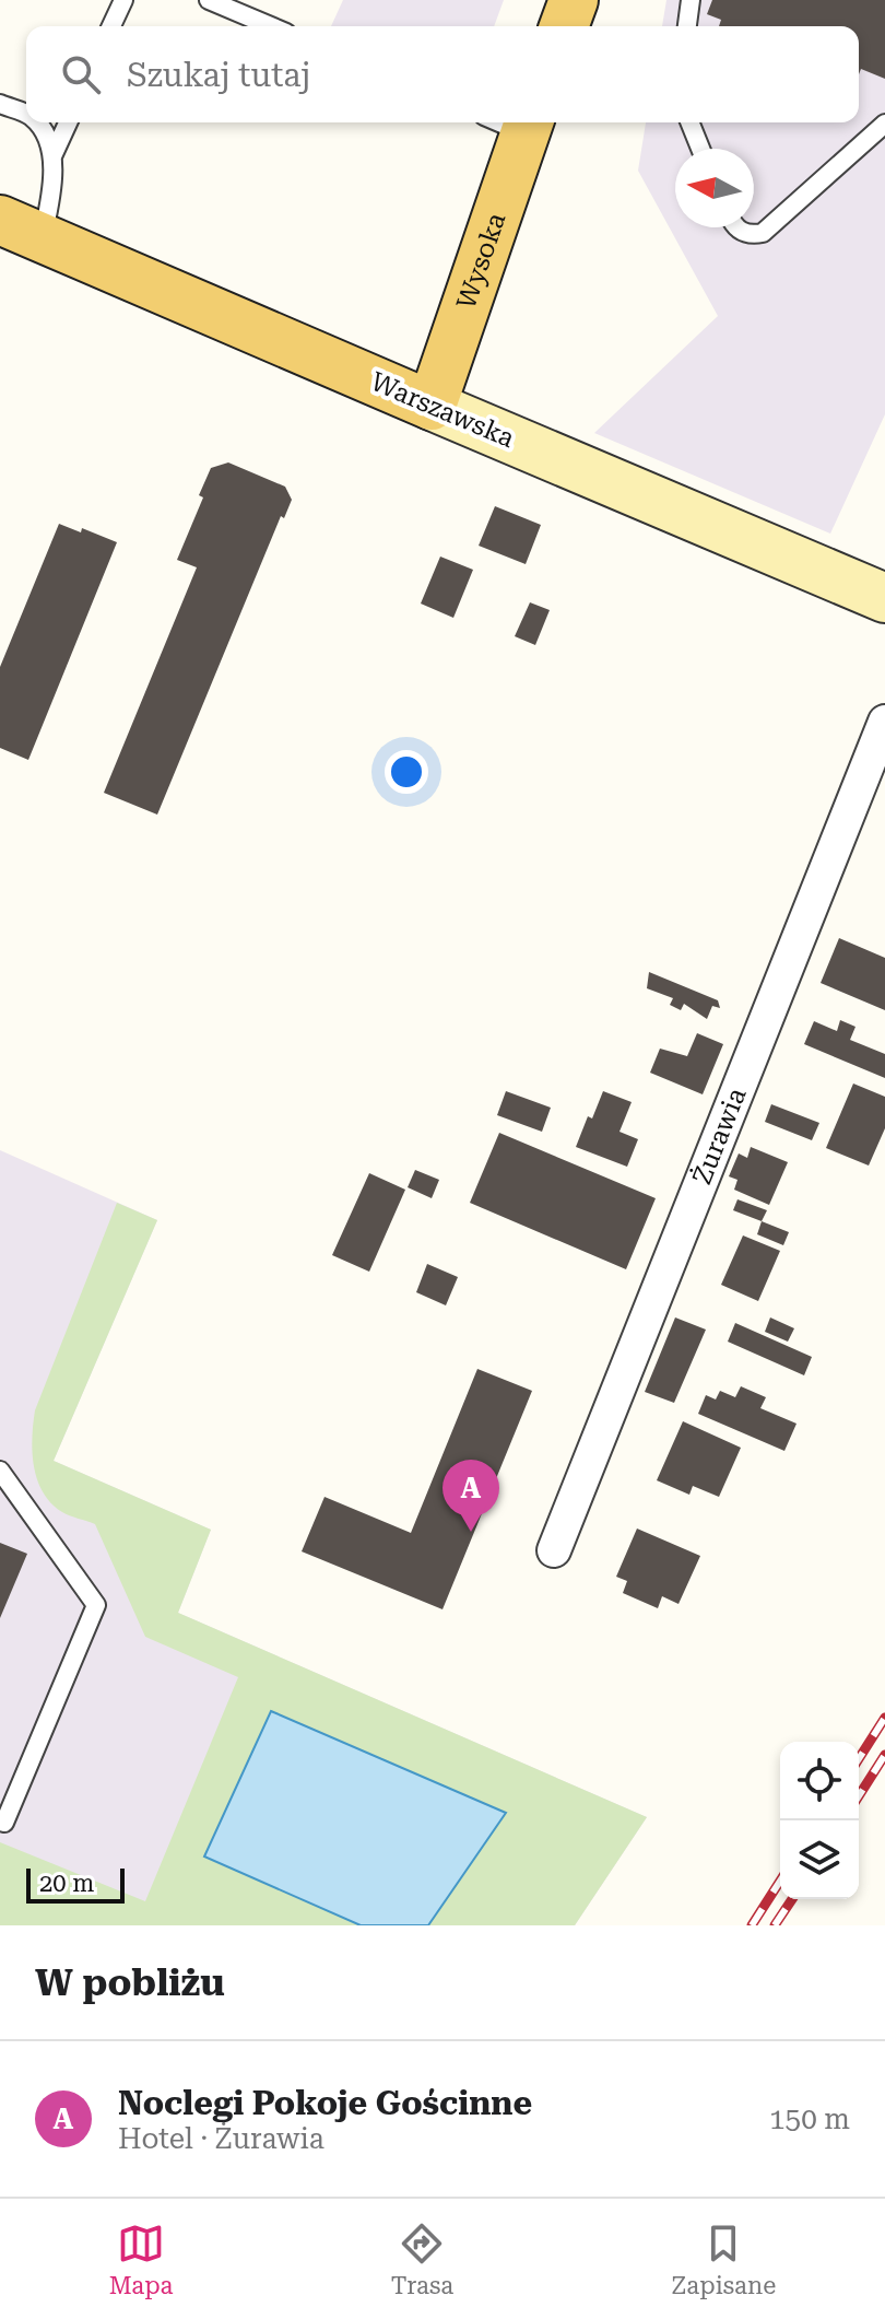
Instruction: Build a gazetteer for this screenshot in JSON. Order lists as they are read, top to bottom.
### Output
{
  "streets": {
    "main road": ["Wysoka", "Warszawska"],
    "street": ["Żurawia"]
  },
  "crossings": [
    ["Wysoka", "Warszawska"]
  ],
  "scale_bar": "20 m",
  "north": "left",
  "page": {
    "search": "Szukaj tutaj",
    "pins": "A",
    "scale": "20 m",
    "heading": "W pobliżu",
    "list": [
      {
        "mark": "A",
        "name": "Noclegi Pokoje Gościnne",
        "note": "Hotel · Żurawia",
        "value": "150 m"
      }
    ],
    "nav": ["Mapa", "Trasa", "Zapisane"]
  }
}
